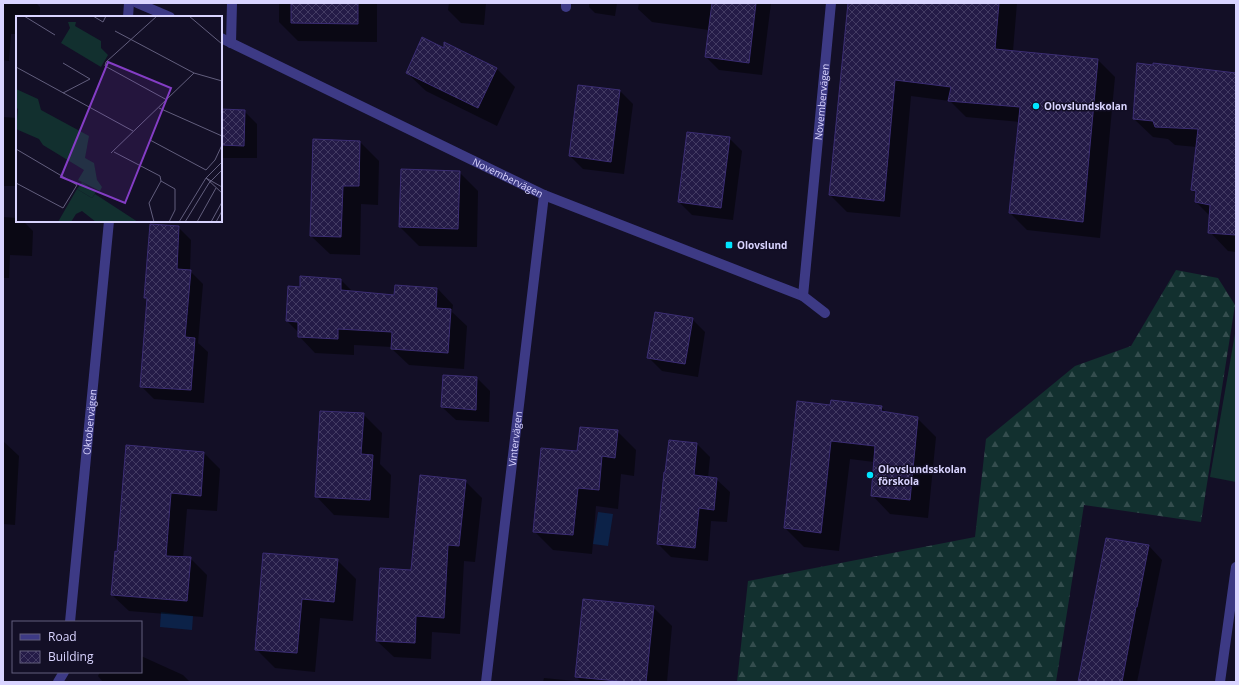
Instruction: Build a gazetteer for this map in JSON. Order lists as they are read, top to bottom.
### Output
{
  "streets": {
    "street": ["Novembervägen", "Oktobervägen", "Vintervägen"]
  },
  "crossings": [
    ["Novembervägen", "Vintervägen"]
  ],
  "places": {
    "other": ["Olovslundskolan", "Olovslundsskolan förskola"],
    "transit": ["Olovslund"]
  },
  "legend": ["Road", "Building"]
}
